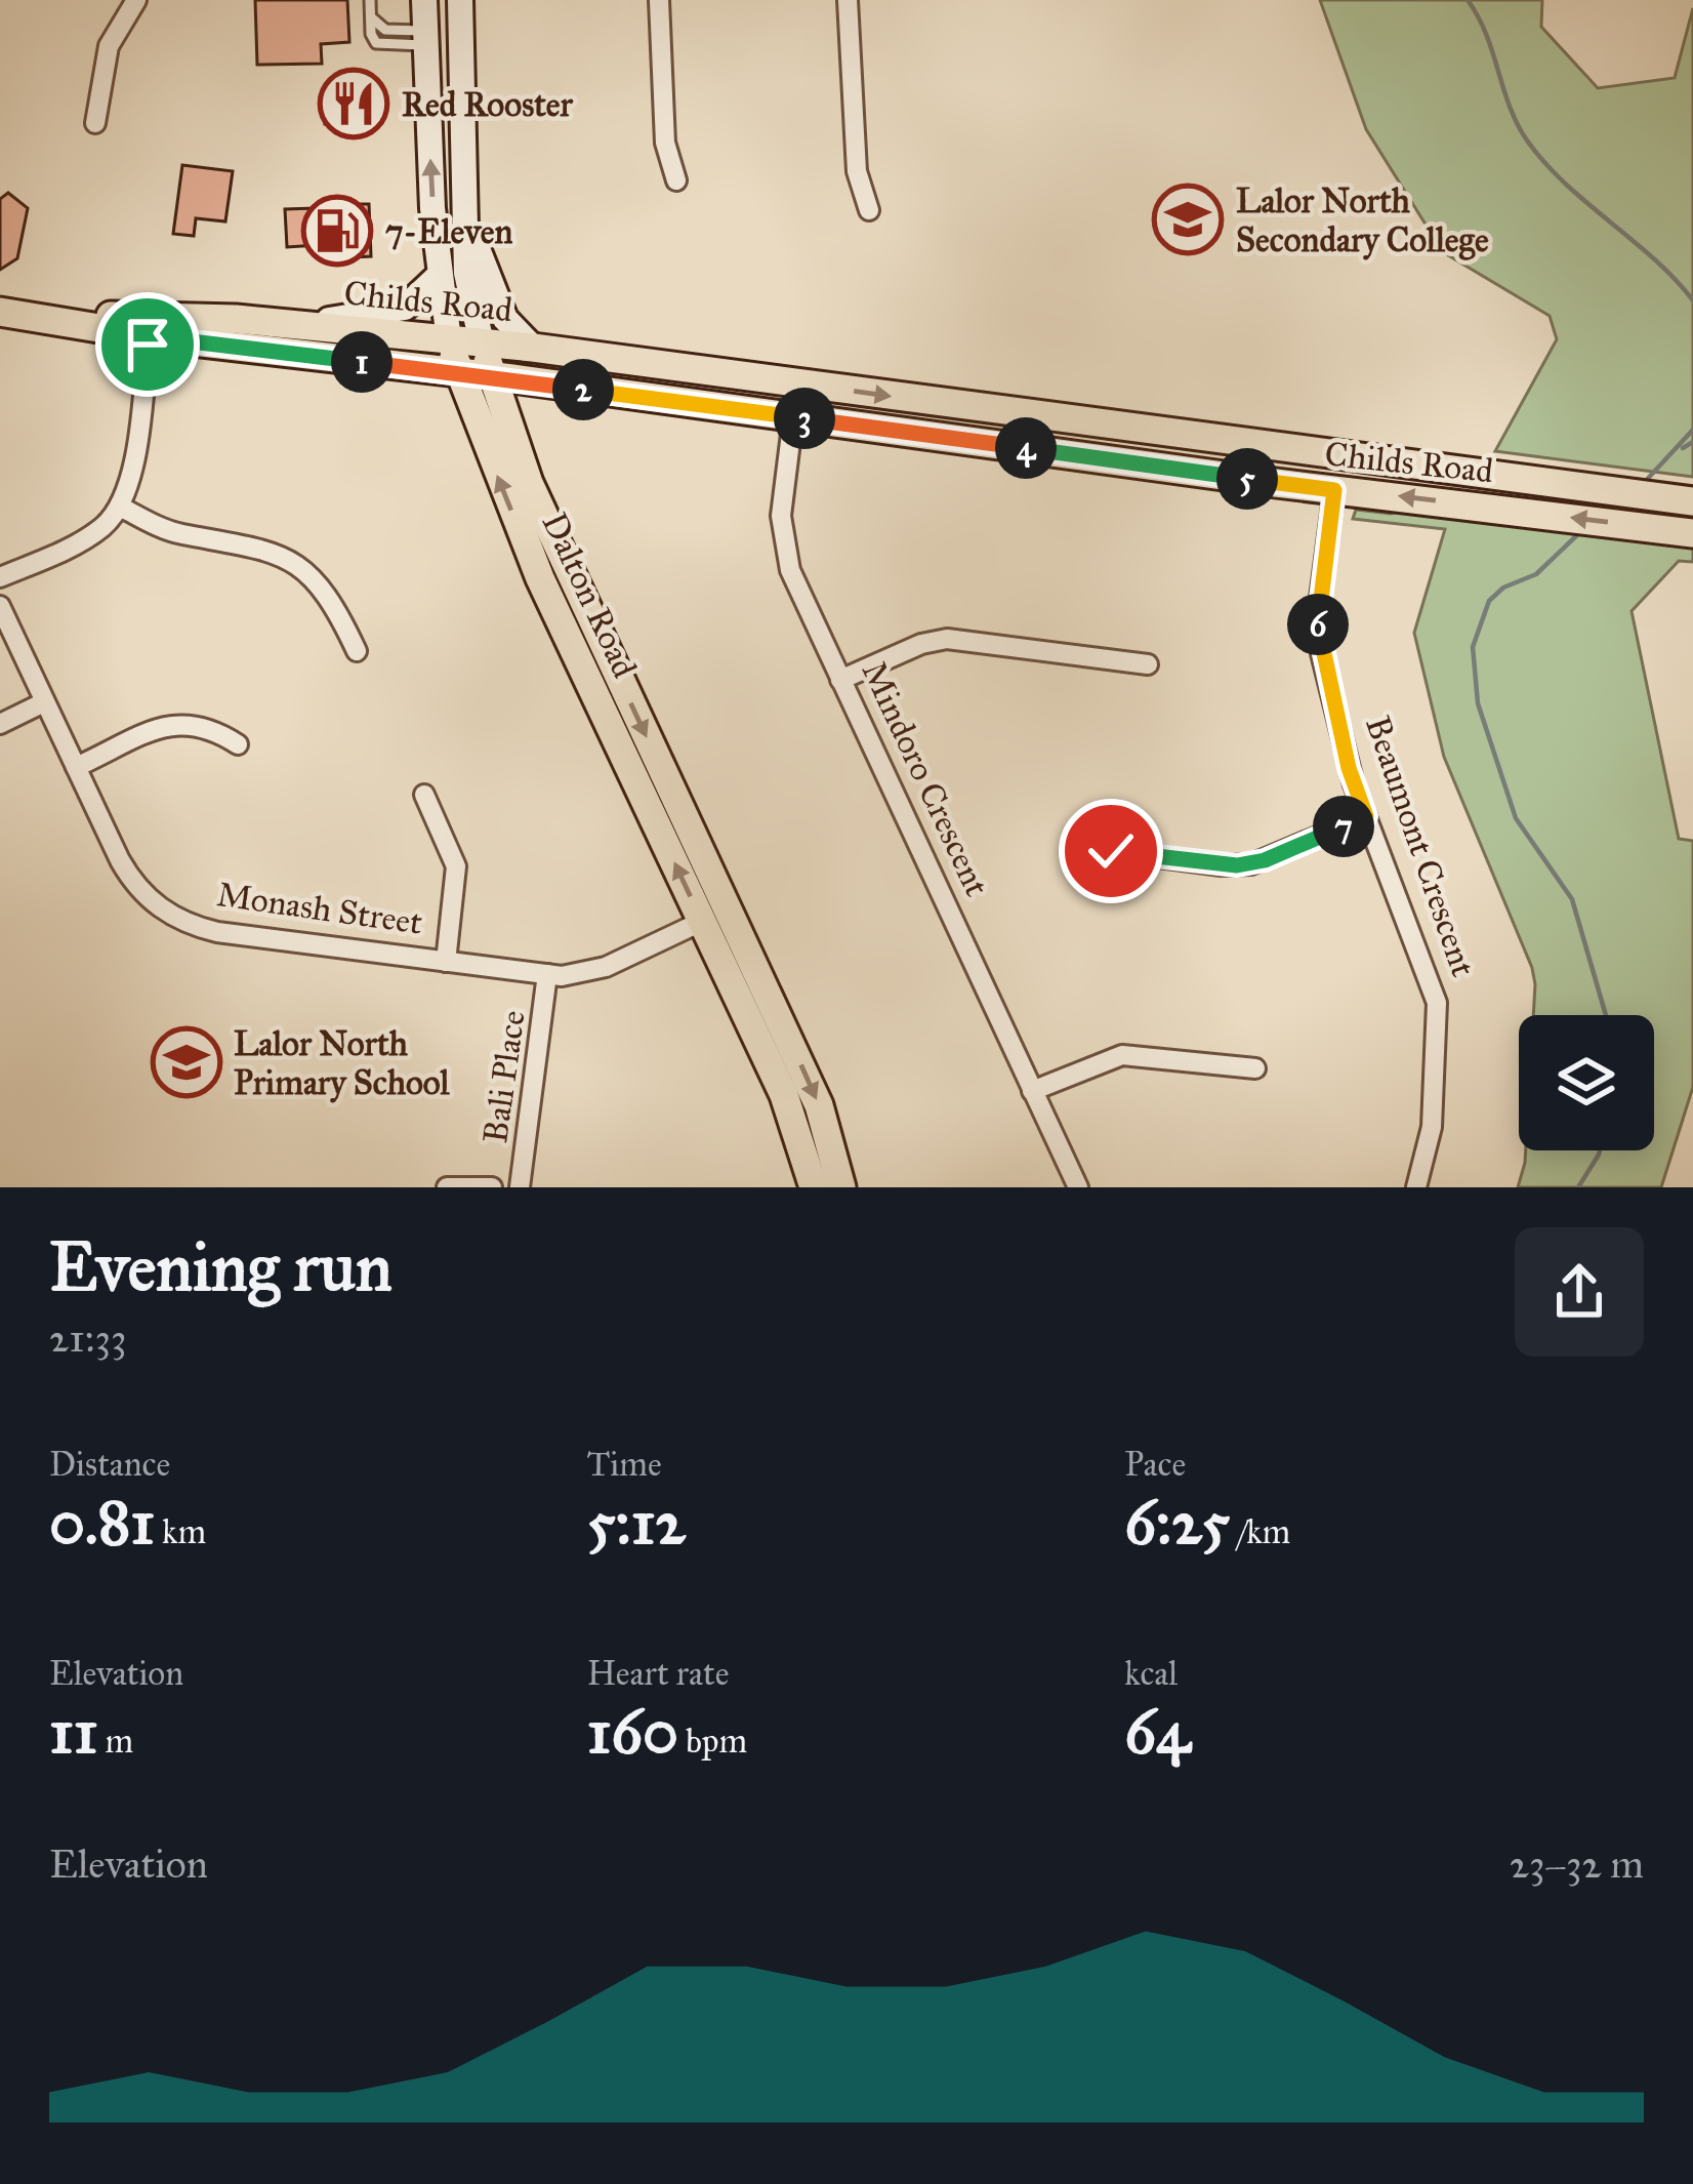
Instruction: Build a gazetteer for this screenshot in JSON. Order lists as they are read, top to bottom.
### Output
{
  "streets": {
    "main road": [
      "Childs Road",
      "Dalton Road",
      "Mindoro Crescent",
      "Beaumont Crescent"
    ],
    "street": ["Monash Street", "Bali Place"]
  },
  "crossings": [
    ["Childs Road", "Dalton Road"],
    ["Childs Road", "Mindoro Crescent"],
    ["Childs Road", "Beaumont Crescent"],
    ["Dalton Road", "Monash Street"],
    ["Monash Street", "Bali Place"]
  ],
  "places": {
    "restaurant": ["Red Rooster"],
    "school or university": ["Lalor North Secondary College", "Lalor North Primary School"],
    "fuel station": ["7-Eleven"]
  },
  "page": {
    "pins": [
      "1",
      "2",
      "3",
      "4",
      "5",
      "6",
      "7"
    ],
    "heading": ["Evening run", "21:33"],
    "stats": [
      ["Distance", "0.81 km"],
      ["Time", "5:12"],
      ["Pace", "6:25 /km"],
      ["Elevation", "11 m"],
      ["Heart rate", "160 bpm"],
      ["kcal", "64"]
    ],
    "chart": ["Elevation", "23–32 m"]
  }
}
